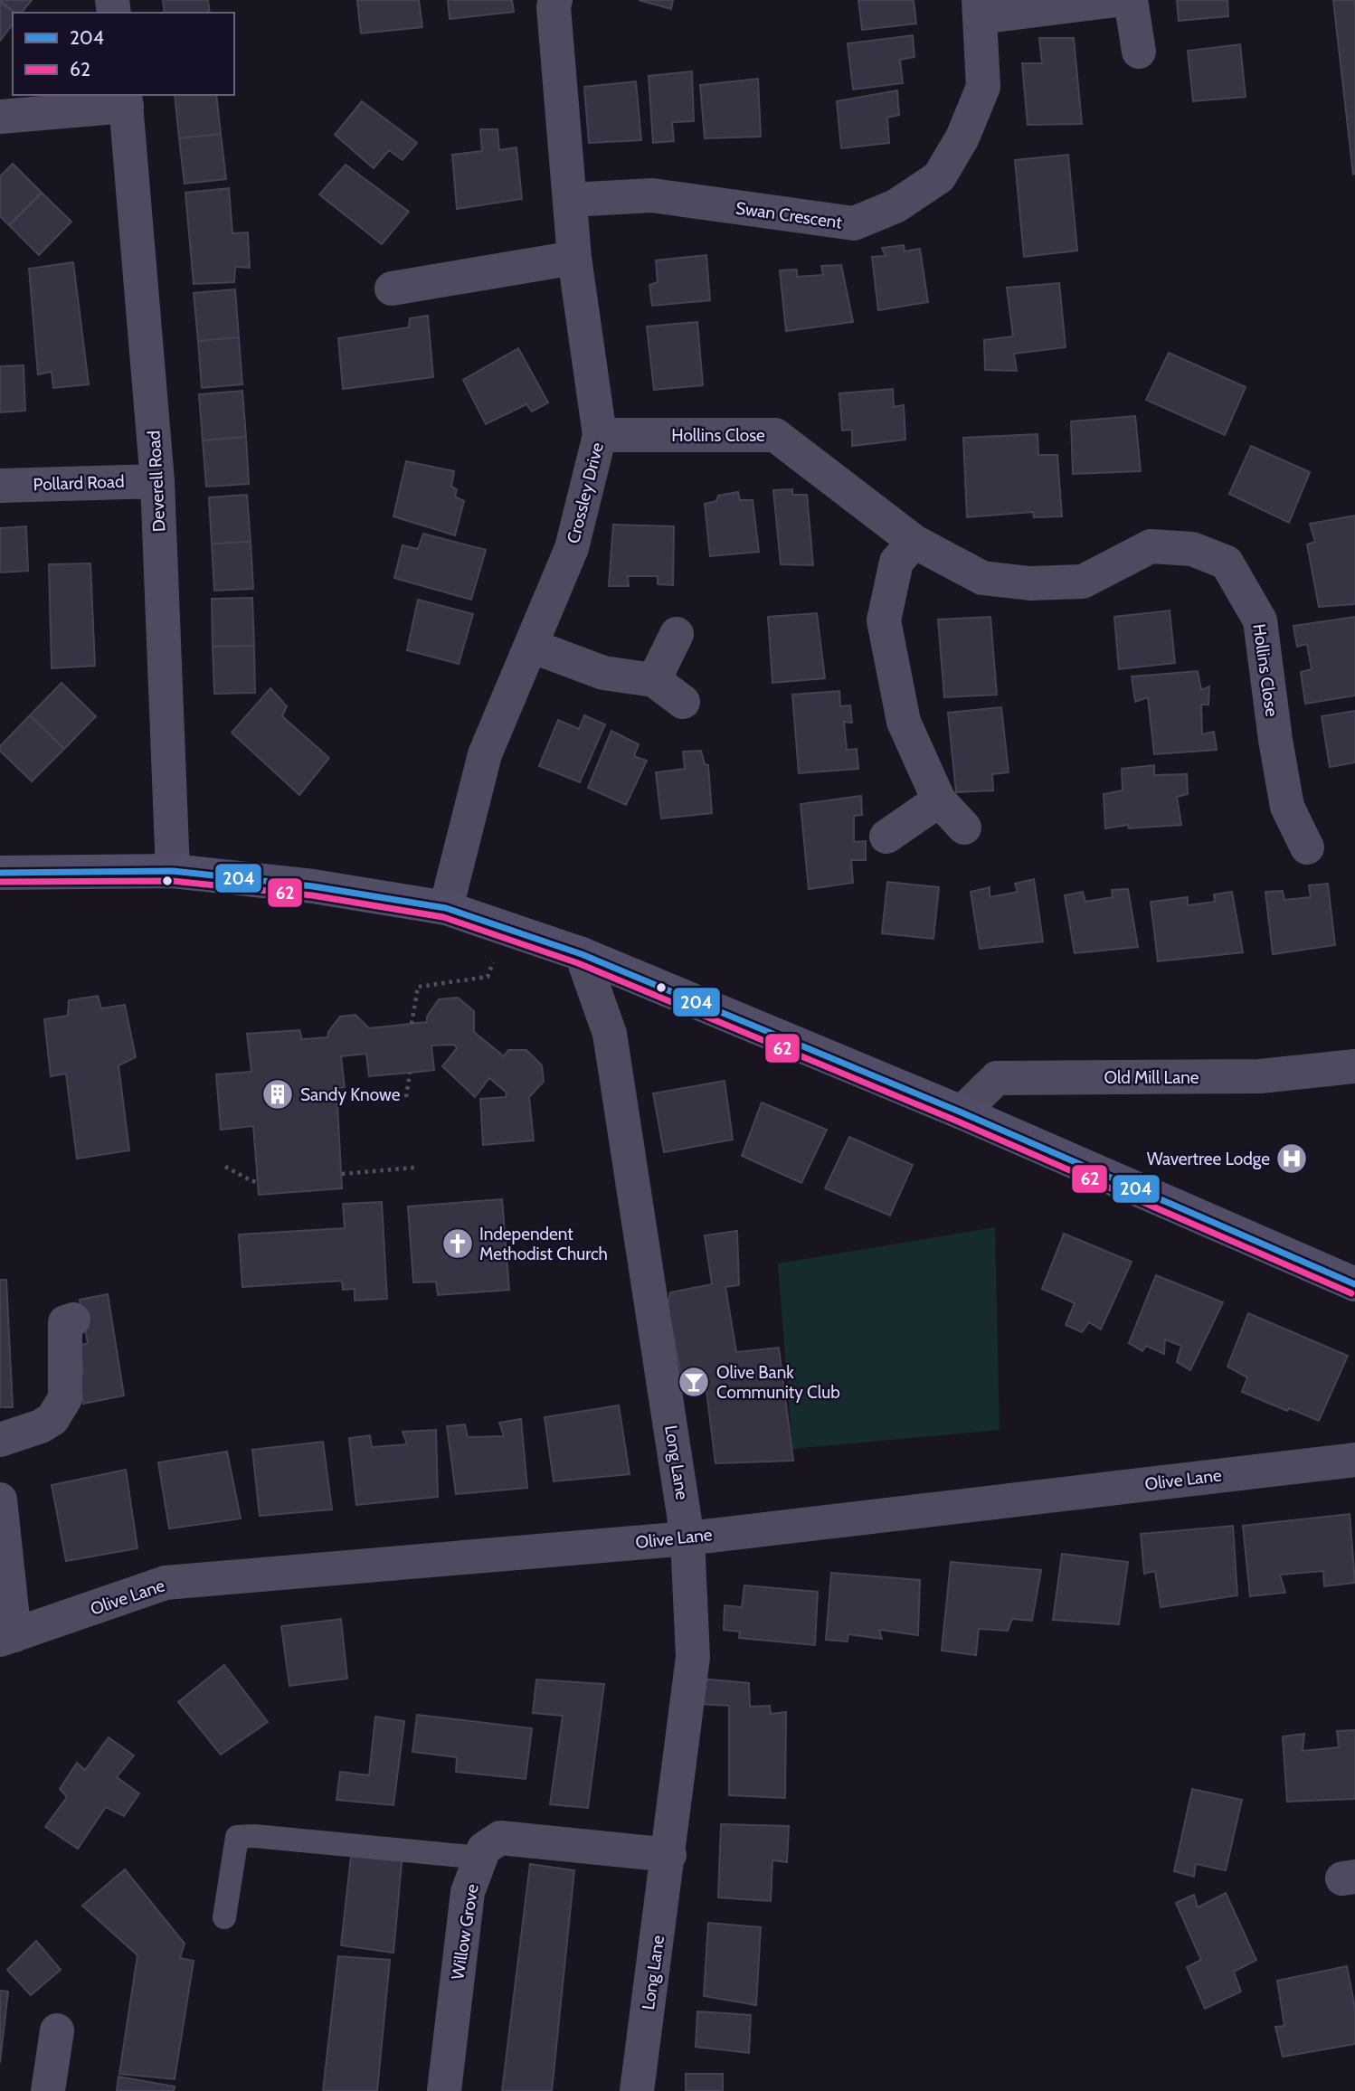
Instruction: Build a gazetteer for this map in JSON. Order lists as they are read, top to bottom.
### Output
{
  "streets": {
    "street": [
      "Swan Crescent",
      "Hollins Close",
      "Deverell Road",
      "Pollard Road",
      "Crossley Drive",
      "Old Mill Lane",
      "Long Lane",
      "Olive Lane",
      "Willow Grove"
    ]
  },
  "crossings": [
    ["Swan Crescent", "Crossley Drive"],
    ["Hollins Close", "Crossley Drive"],
    ["Deverell Road", "Pollard Road"],
    ["Long Lane", "Olive Lane"],
    ["Long Lane", "Willow Grove"]
  ],
  "places": {
    "building": ["Sandy Knowe"],
    "hospital": ["Wavertree Lodge"],
    "church": ["Independent Methodist Church"],
    "bar": ["Olive Bank Community Club"]
  },
  "lines": ["transit line 204", "transit line 62"],
  "legend": ["204", "62"]
}
